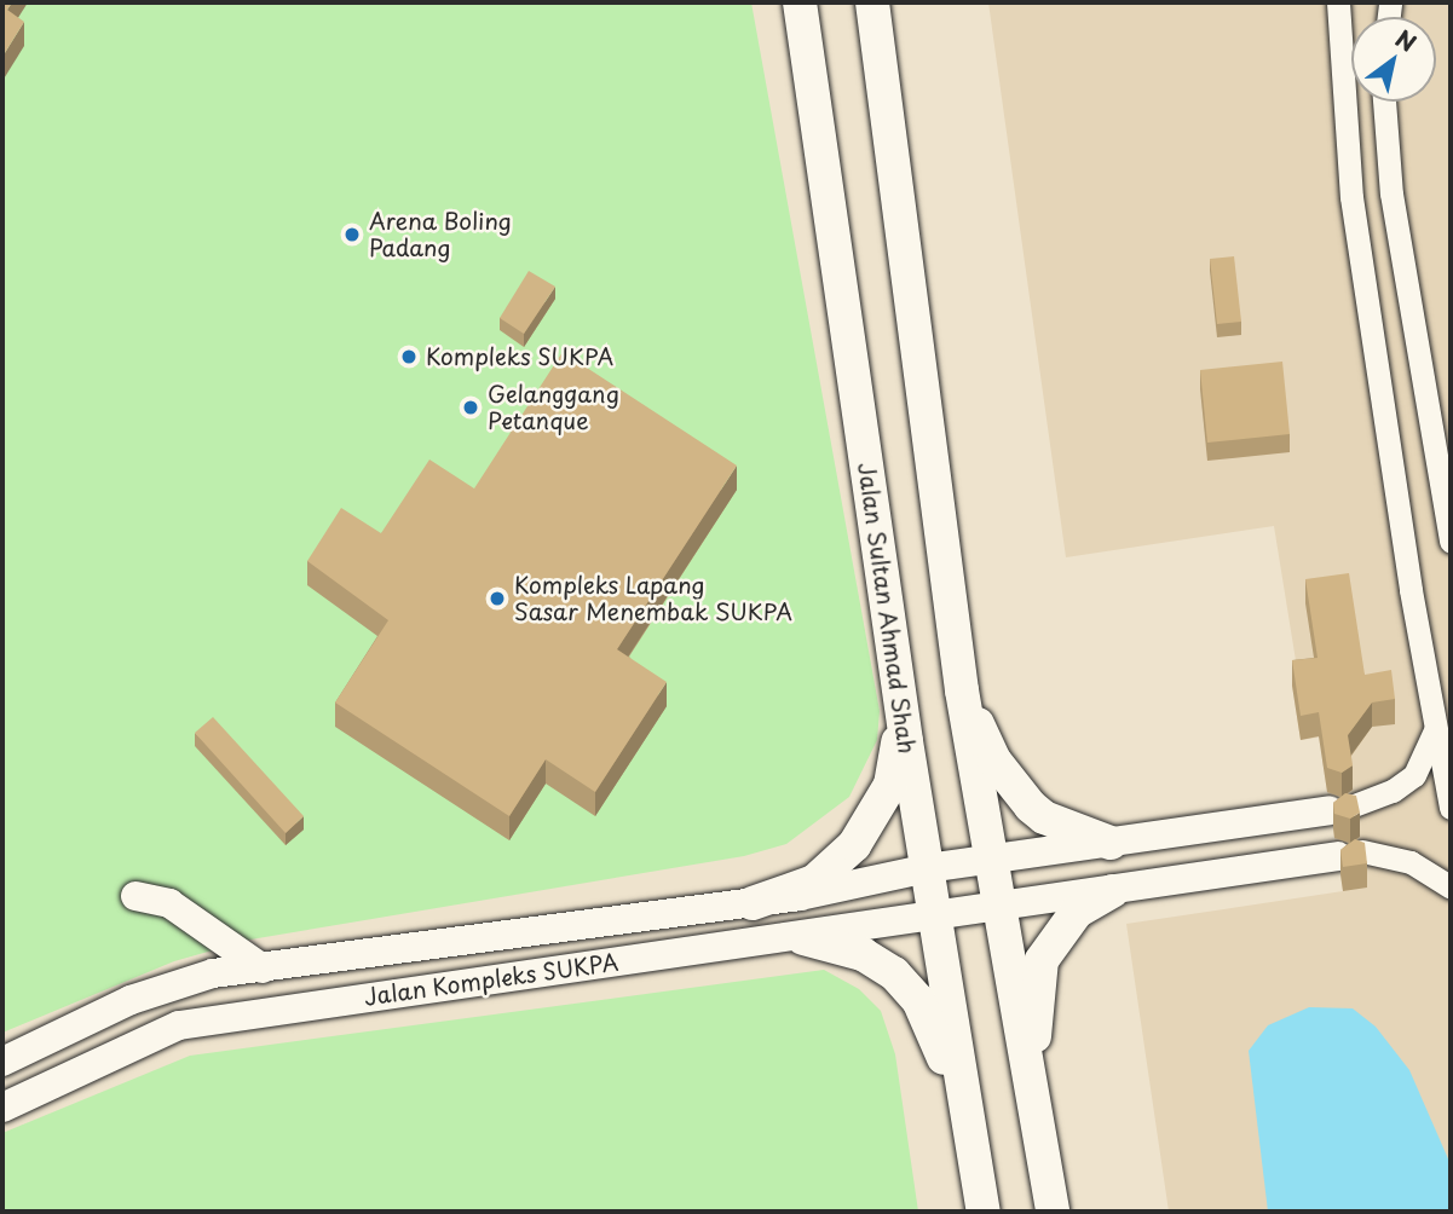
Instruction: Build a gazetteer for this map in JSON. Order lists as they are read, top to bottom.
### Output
{
  "streets": {
    "main road": ["Jalan Sultan Ahmad Shah"],
    "street": ["Jalan Kompleks SUKPA"]
  },
  "crossings": [
    ["Jalan Sultan Ahmad Shah", "Jalan Kompleks SUKPA"]
  ],
  "places": [
    "Arena Boling Padang",
    "Kompleks SUKPA",
    "Gelanggang Petanque",
    "Kompleks Lapang Sasar Menembak SUKPA"
  ],
  "north": "top right"
}
